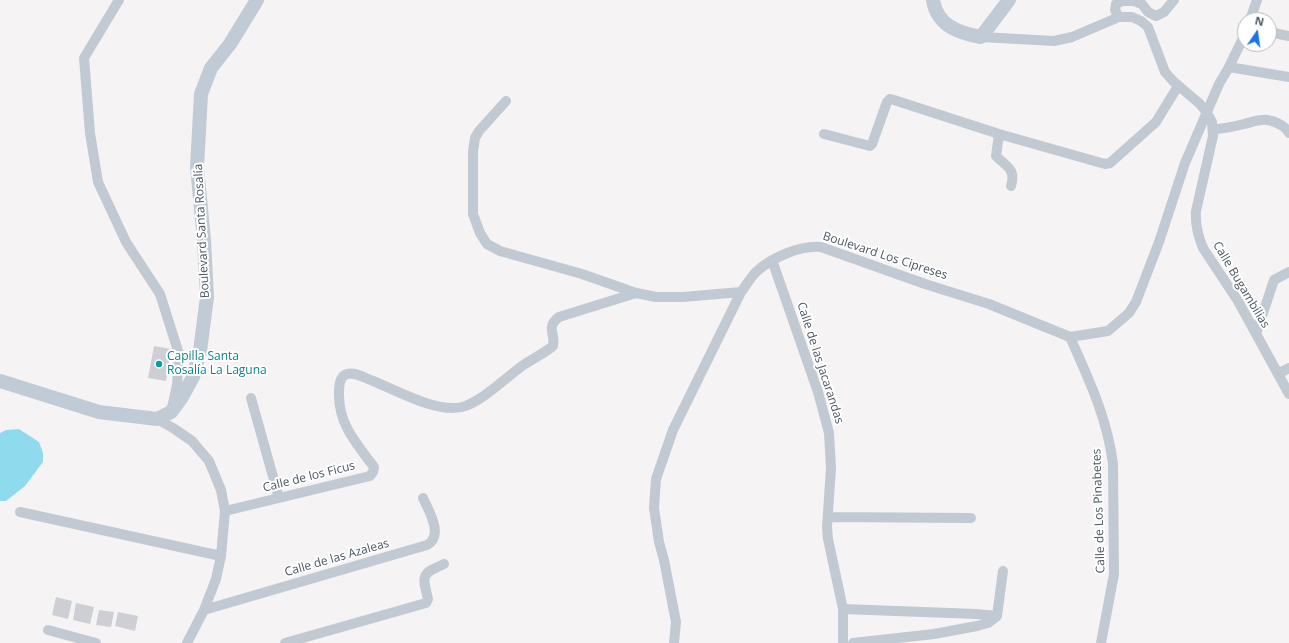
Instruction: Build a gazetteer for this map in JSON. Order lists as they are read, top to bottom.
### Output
{
  "streets": {
    "street": [
      "Boulevard Santa Rosalía",
      "Boulevard Los Cipreses",
      "Calle Bugambilias",
      "Calle de las Jacarandas",
      "Calle de los Ficus",
      "Calle de Los Pinabetes",
      "Calle de las Azaleas"
    ]
  },
  "crossings": [
    ["Boulevard Los Cipreses", "Calle de las Jacarandas"],
    ["Boulevard Los Cipreses", "Calle de Los Pinabetes"]
  ],
  "places": ["Capilla Santa Rosalía La Laguna"],
  "north": "top"
}
